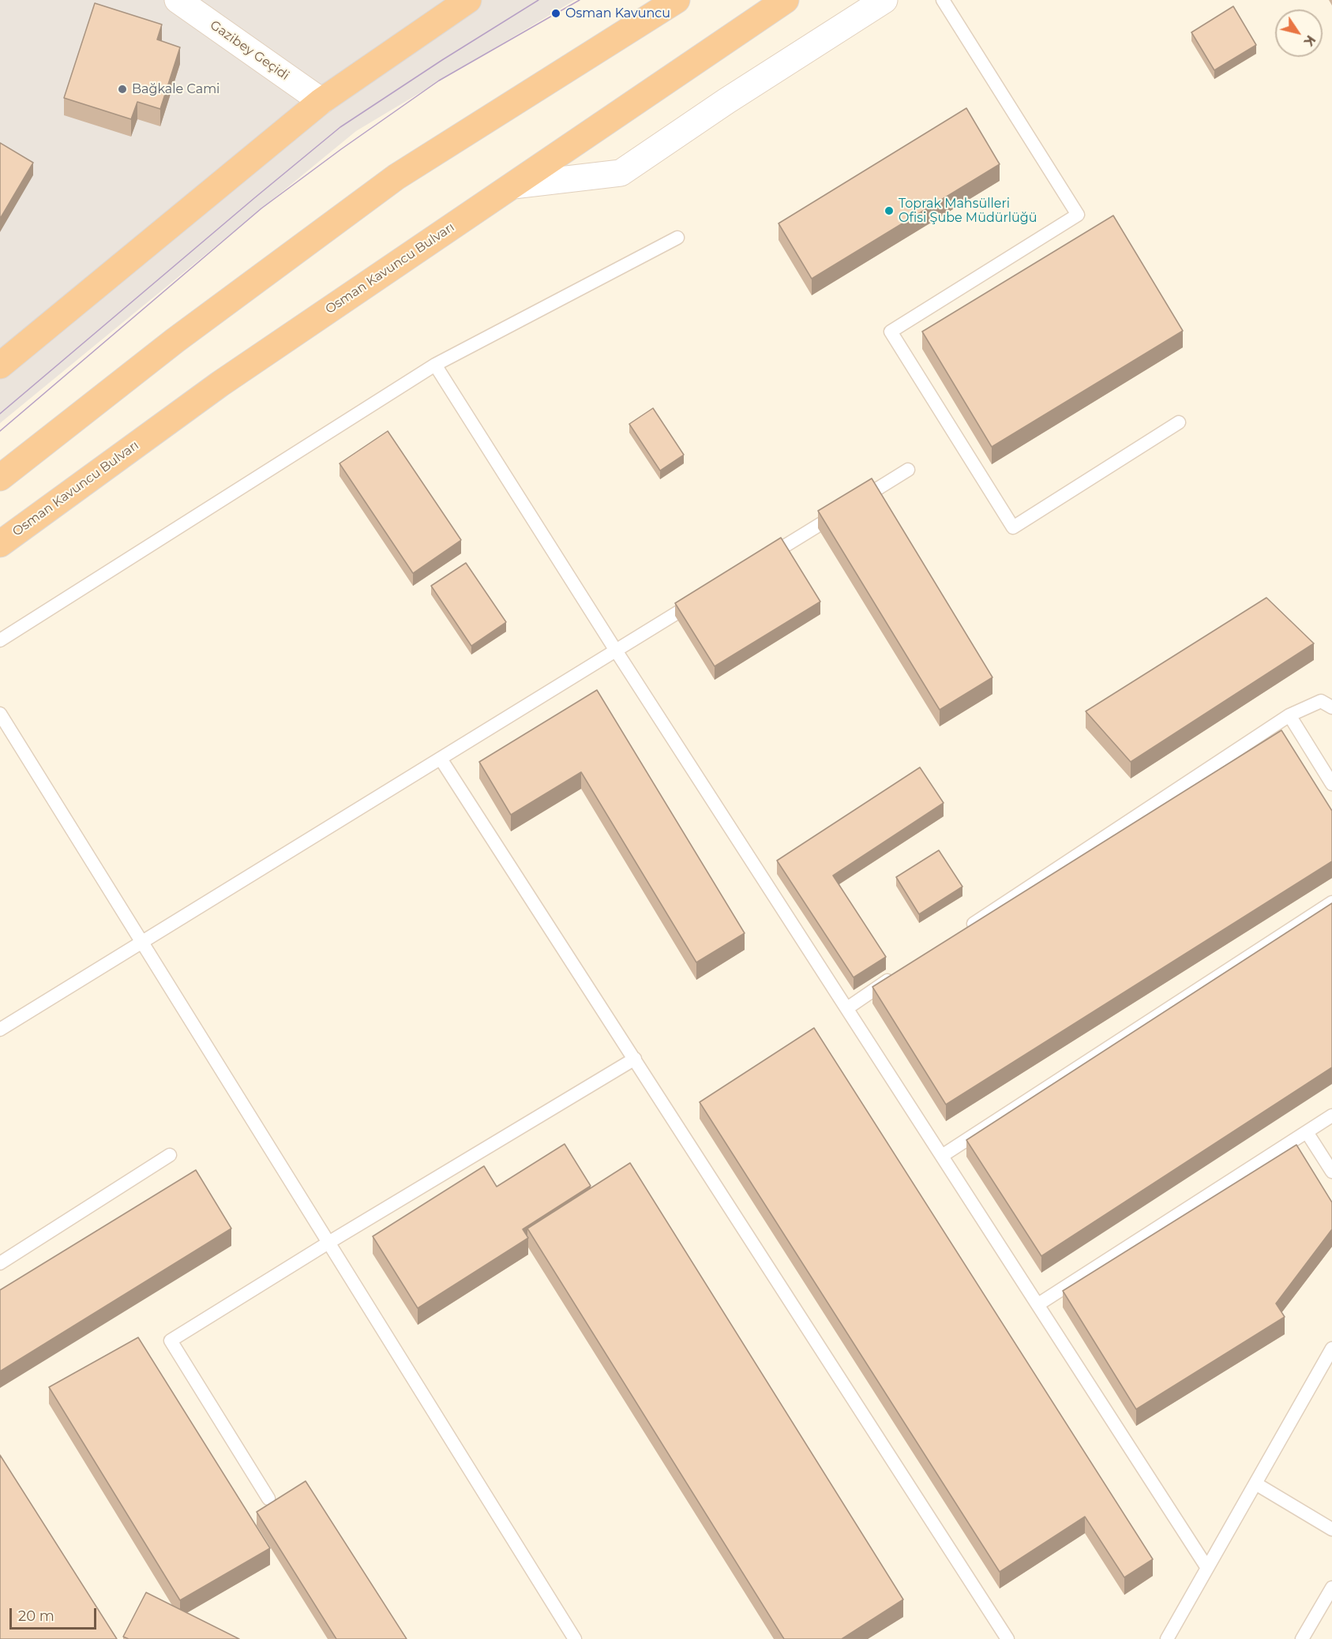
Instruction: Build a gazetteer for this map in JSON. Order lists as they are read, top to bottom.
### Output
{
  "streets": {
    "highway": ["Osman Kavuncu Bulvarı"],
    "street": ["Gazibey Geçidi"]
  },
  "places": ["Osman Kavuncu", "Bağkale Cami", "Toprak Mahsülleri Ofisi Şube Müdürlüğü"],
  "scale_bar": "20 m",
  "north": "bottom right"
}
